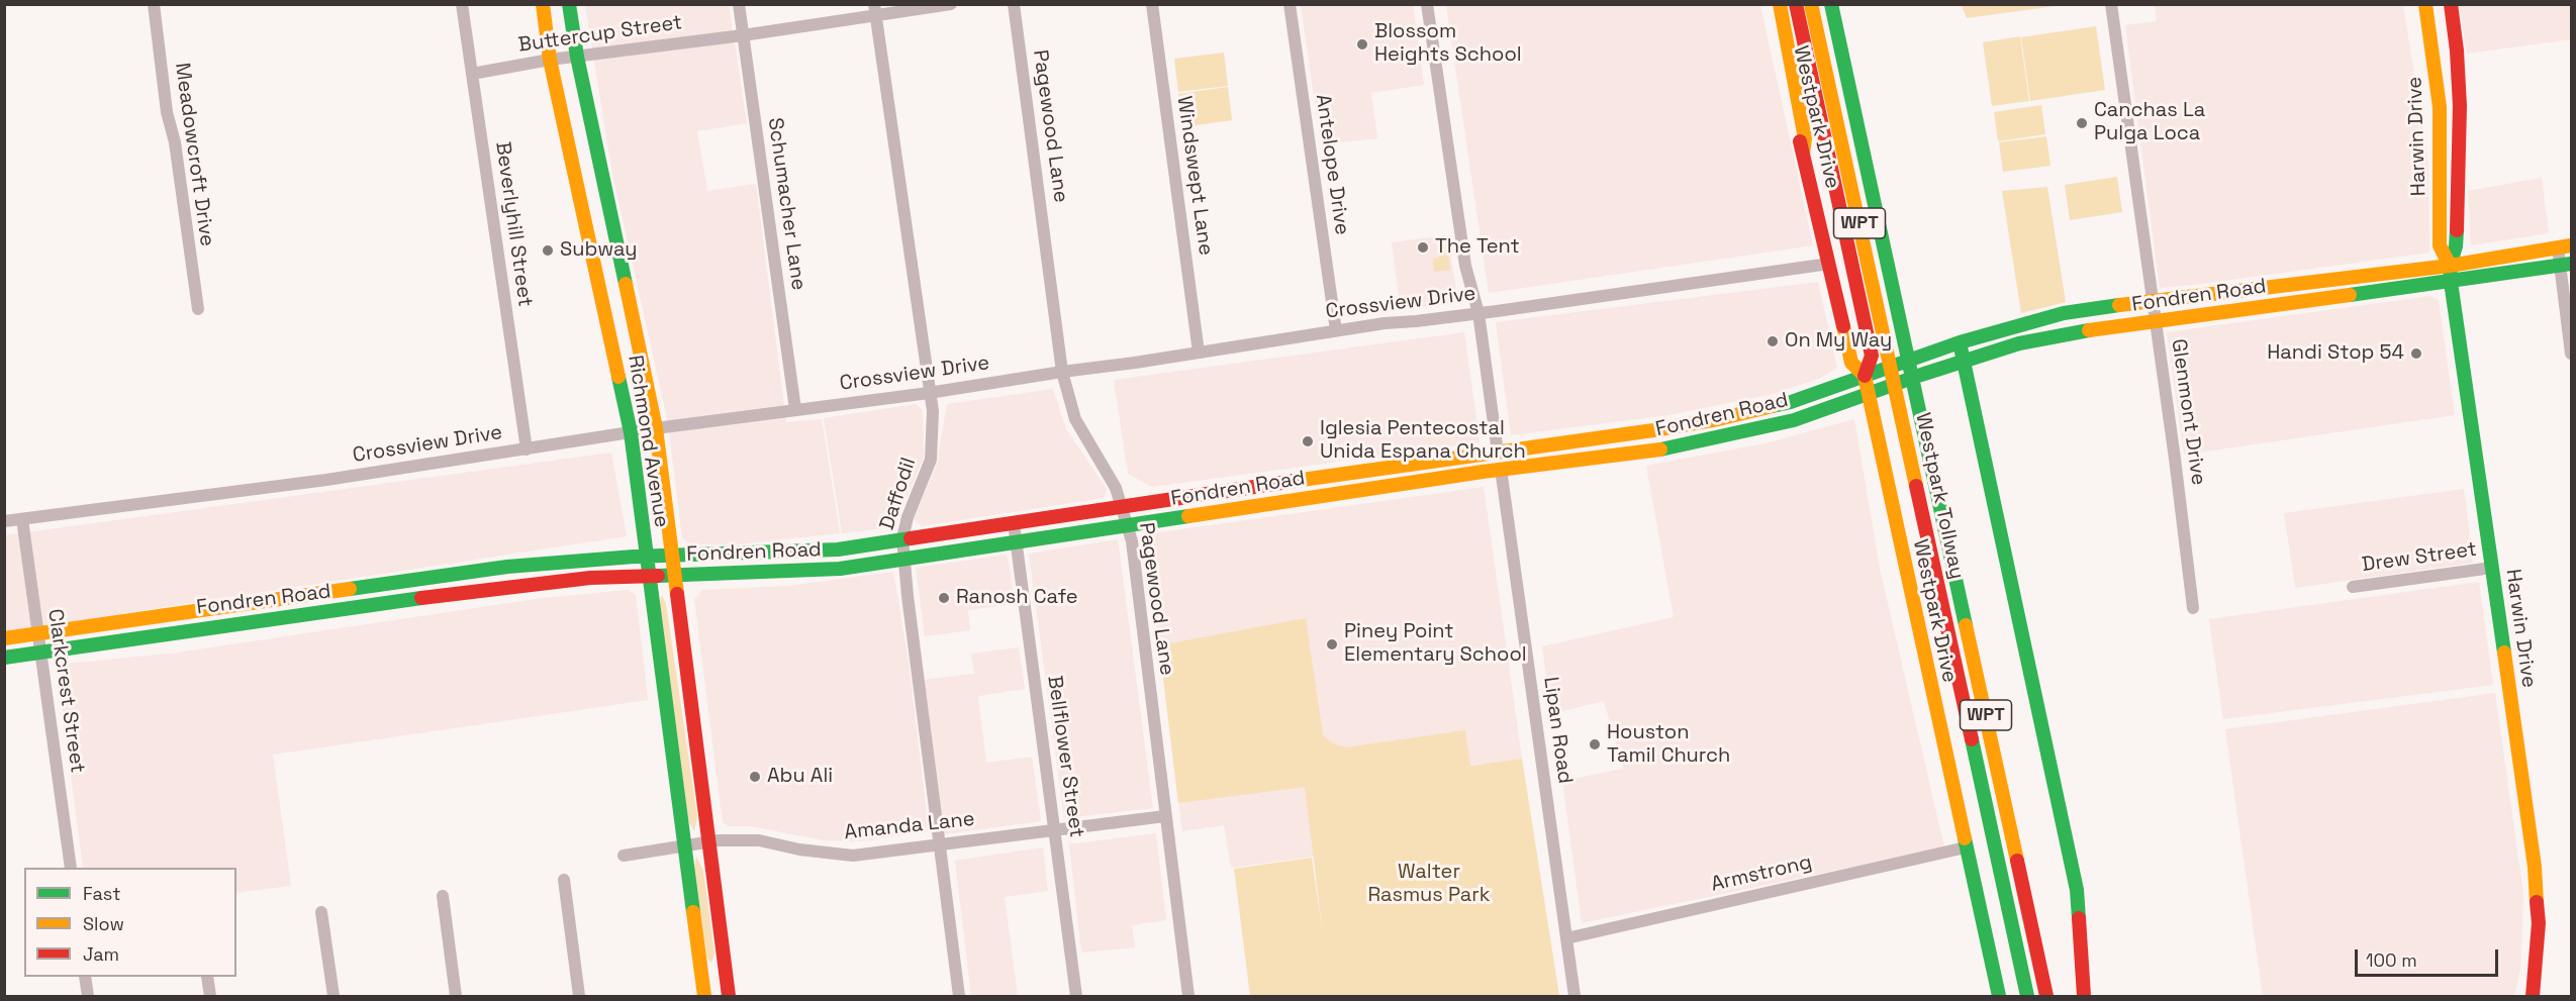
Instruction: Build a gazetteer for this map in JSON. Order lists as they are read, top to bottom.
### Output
{
  "streets": {
    "main road": [
      "Westpark Drive",
      "Harwin Drive",
      "WPT",
      "Fondren Road",
      "Richmond Avenue",
      "Westpark Tollway"
    ],
    "street": [
      "Buttercup Street",
      "Pagewood Lane",
      "Meadowcroft Drive",
      "Antelope Drive",
      "Windswept Lane",
      "Schumacher Lane",
      "Beverlyhill Street",
      "Crossview Drive",
      "Glenmont Drive",
      "Daffodil",
      "Drew Street",
      "Clarkcrest Street",
      "Lipan Road",
      "Bellflower Street",
      "Amanda Lane",
      "Armstrong"
    ]
  },
  "crossings": [
    ["Buttercup Street", "Schumacher Lane"],
    ["Buttercup Street", "Beverlyhill Street"],
    ["Buttercup Street", "Richmond Avenue"],
    ["Buttercup Street", "Daffodil"],
    ["Westpark Drive", "Fondren Road"],
    ["Westpark Drive", "Crossview Drive"],
    ["Westpark Drive", "Armstrong"],
    ["Pagewood Lane", "Fondren Road"],
    ["Pagewood Lane", "Crossview Drive"],
    ["Pagewood Lane", "Amanda Lane"],
    ["Harwin Drive", "Fondren Road"],
    ["Harwin Drive", "Drew Street"],
    ["Antelope Drive", "Crossview Drive"],
    ["Windswept Lane", "Crossview Drive"],
    ["Schumacher Lane", "Crossview Drive"],
    ["Beverlyhill Street", "Crossview Drive"],
    ["Fondren Road", "Glenmont Drive"],
    ["Fondren Road", "Richmond Avenue"],
    ["Fondren Road", "Daffodil"],
    ["Fondren Road", "Clarkcrest Street"],
    ["Fondren Road", "Lipan Road"],
    ["Fondren Road", "Bellflower Street"],
    ["Crossview Drive", "Richmond Avenue"],
    ["Crossview Drive", "Daffodil"],
    ["Crossview Drive", "Clarkcrest Street"],
    ["Richmond Avenue", "Amanda Lane"],
    ["Daffodil", "Amanda Lane"],
    ["Lipan Road", "Armstrong"],
    ["Bellflower Street", "Amanda Lane"]
  ],
  "parks": ["Walter Rasmus Park"],
  "places": [
    "Blossom Heights School",
    "Canchas La Pulga Loca",
    "The Tent",
    "Subway",
    "On My Way",
    "Handi Stop 54",
    "Iglesia Pentecostal Unida Espana Church",
    "Ranosh Cafe",
    "Piney Point Elementary School",
    "Houston Tamil Church",
    "Abu Ali"
  ],
  "legend": ["Fast", "Slow", "Jam"],
  "scale_bar": "100 m"
}
